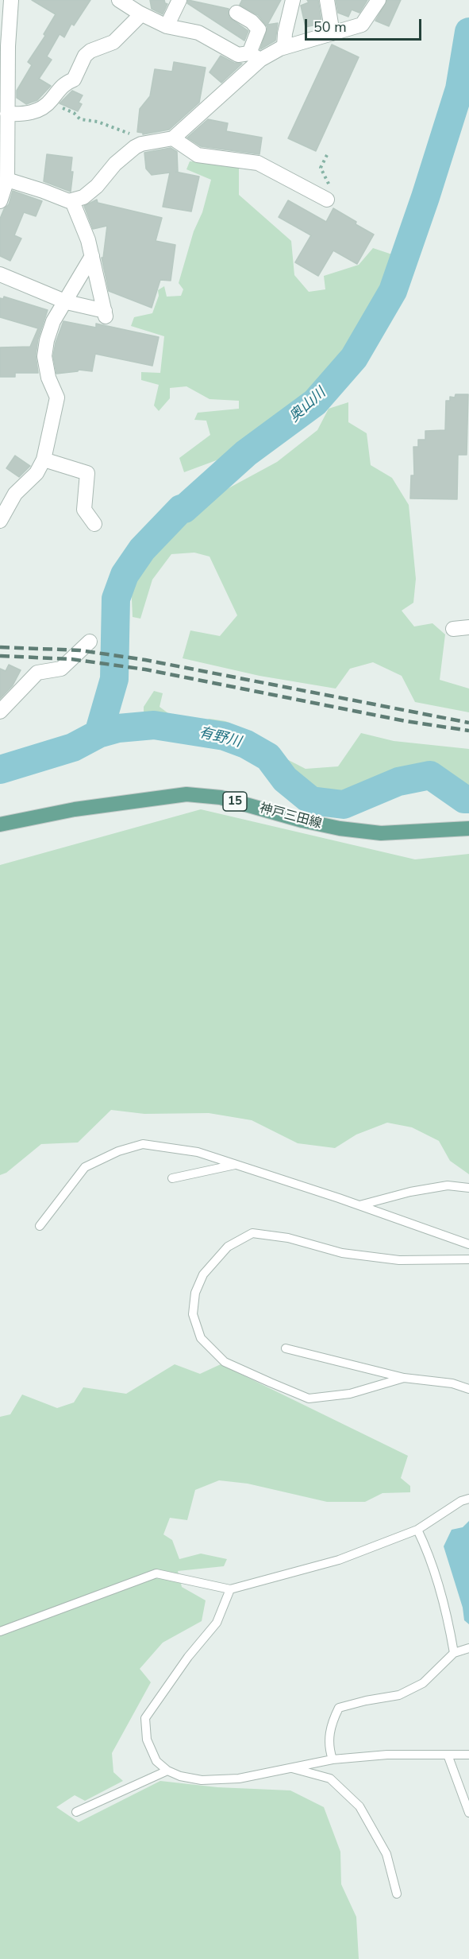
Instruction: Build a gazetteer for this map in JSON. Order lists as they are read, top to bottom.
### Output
{
  "streets": {
    "main road": ["15", "神戸三田線"]
  },
  "water": ["奥山川", "有野川"],
  "scale_bar": "50 m"
}
